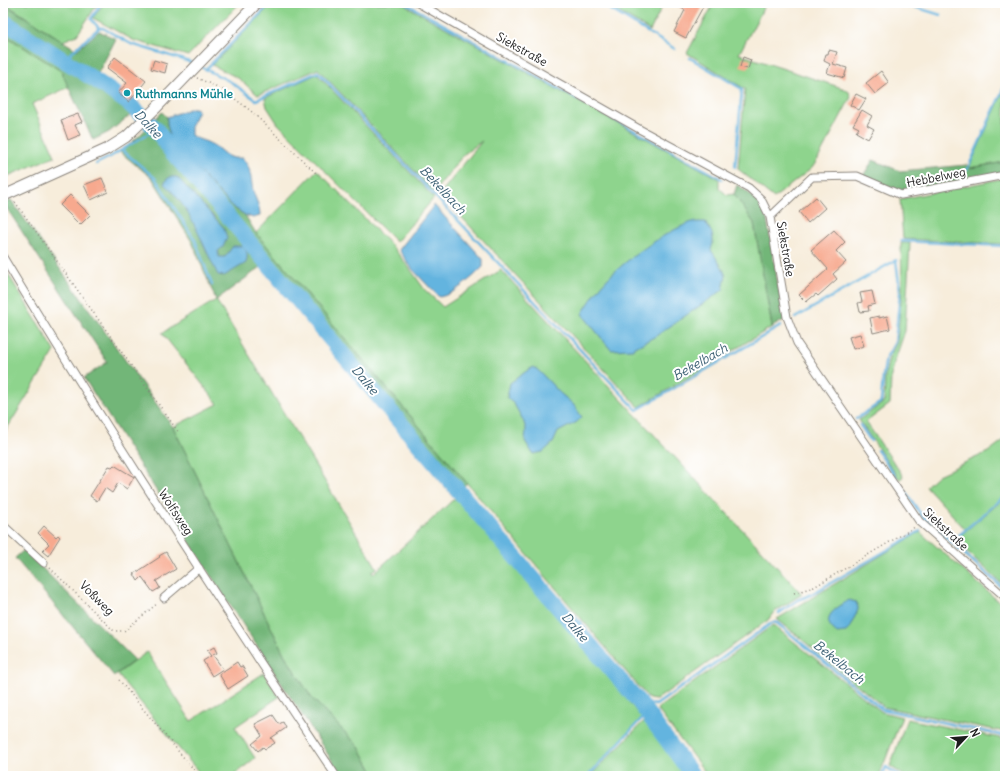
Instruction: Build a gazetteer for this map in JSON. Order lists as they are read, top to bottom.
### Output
{
  "streets": {
    "street": ["Siekstraße", "Hebbelweg", "Wolfsweg"],
    "path": ["Voßweg"]
  },
  "crossings": [
    ["Siekstraße", "Hebbelweg"]
  ],
  "water": ["Dalke", "Bekelbach"],
  "places": ["Ruthmanns Mühle"],
  "north": "top right"
}
